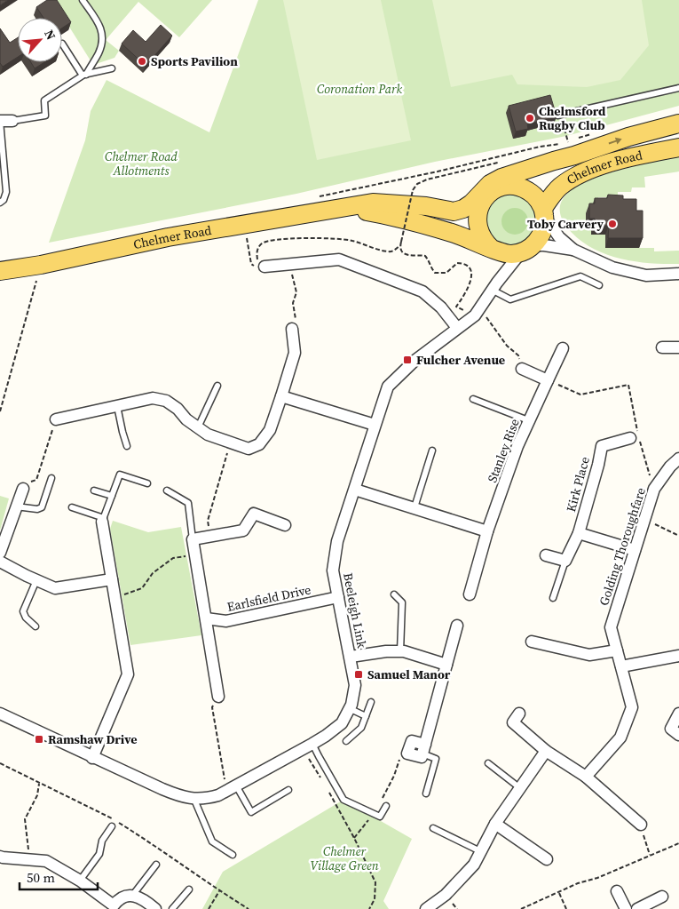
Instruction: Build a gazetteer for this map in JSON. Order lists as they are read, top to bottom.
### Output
{
  "streets": {
    "main road": ["Chelmer Road"],
    "street": [
      "Stanley Rise",
      "Kirk Place",
      "Golding Thoroughfare",
      "Earlsfield Drive",
      "Beeleigh Link"
    ]
  },
  "crossings": [
    ["Chelmer Road", "Beeleigh Link"],
    ["Earlsfield Drive", "Beeleigh Link"]
  ],
  "parks": ["Coronation Park", "Chelmer Road Allotments", "Chelmer Village Green"],
  "places": {
    "other": ["Sports Pavilion", "Chelmsford Rugby Club", "Toby Carvery"],
    "transit": ["Fulcher Avenue", "Samuel Manor", "Ramshaw Drive"]
  },
  "scale_bar": "50 m",
  "north": "top right"
}
